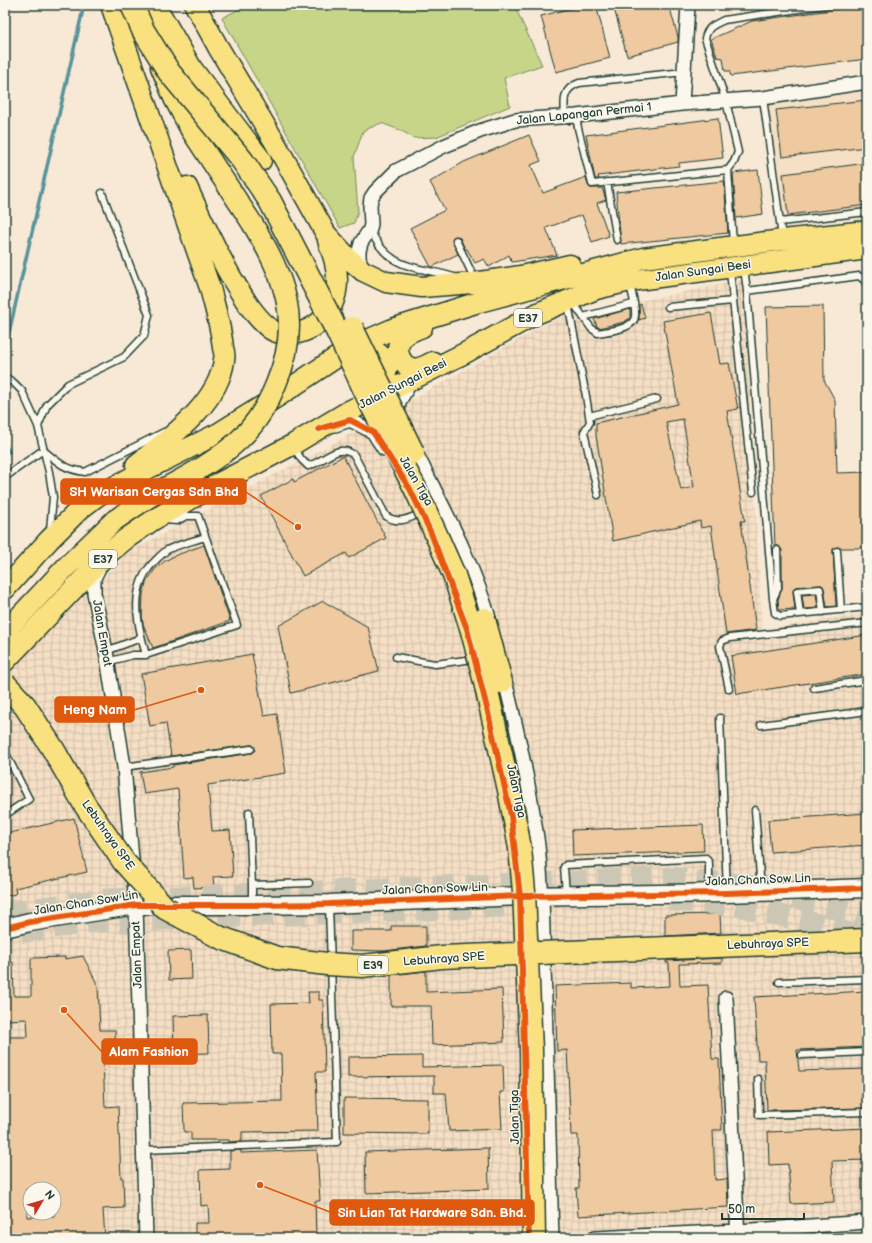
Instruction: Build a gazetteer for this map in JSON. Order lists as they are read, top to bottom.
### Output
{
  "streets": {
    "highway": ["Lebuhraya SPE", "E39"],
    "main road": ["Jalan Sungai Besi", "E37"],
    "street": [
      "Jalan Lapangan Permai 1",
      "Jalan Tiga",
      "Jalan Empat",
      "Jalan Chan Sow Lin"
    ]
  },
  "crossings": [
    ["Jalan Sungai Besi", "Jalan Tiga"],
    ["Jalan Sungai Besi", "Jalan Empat"],
    ["Jalan Tiga", "Jalan Chan Sow Lin"],
    ["Jalan Empat", "Jalan Chan Sow Lin"]
  ],
  "places": [
    "SH Warisan Cergas Sdn Bhd",
    "Heng Nam",
    "Alam Fashion",
    "Sin Lian Tat Hardware Sdn. Bhd."
  ],
  "scale_bar": "50 m",
  "north": "top right"
}
